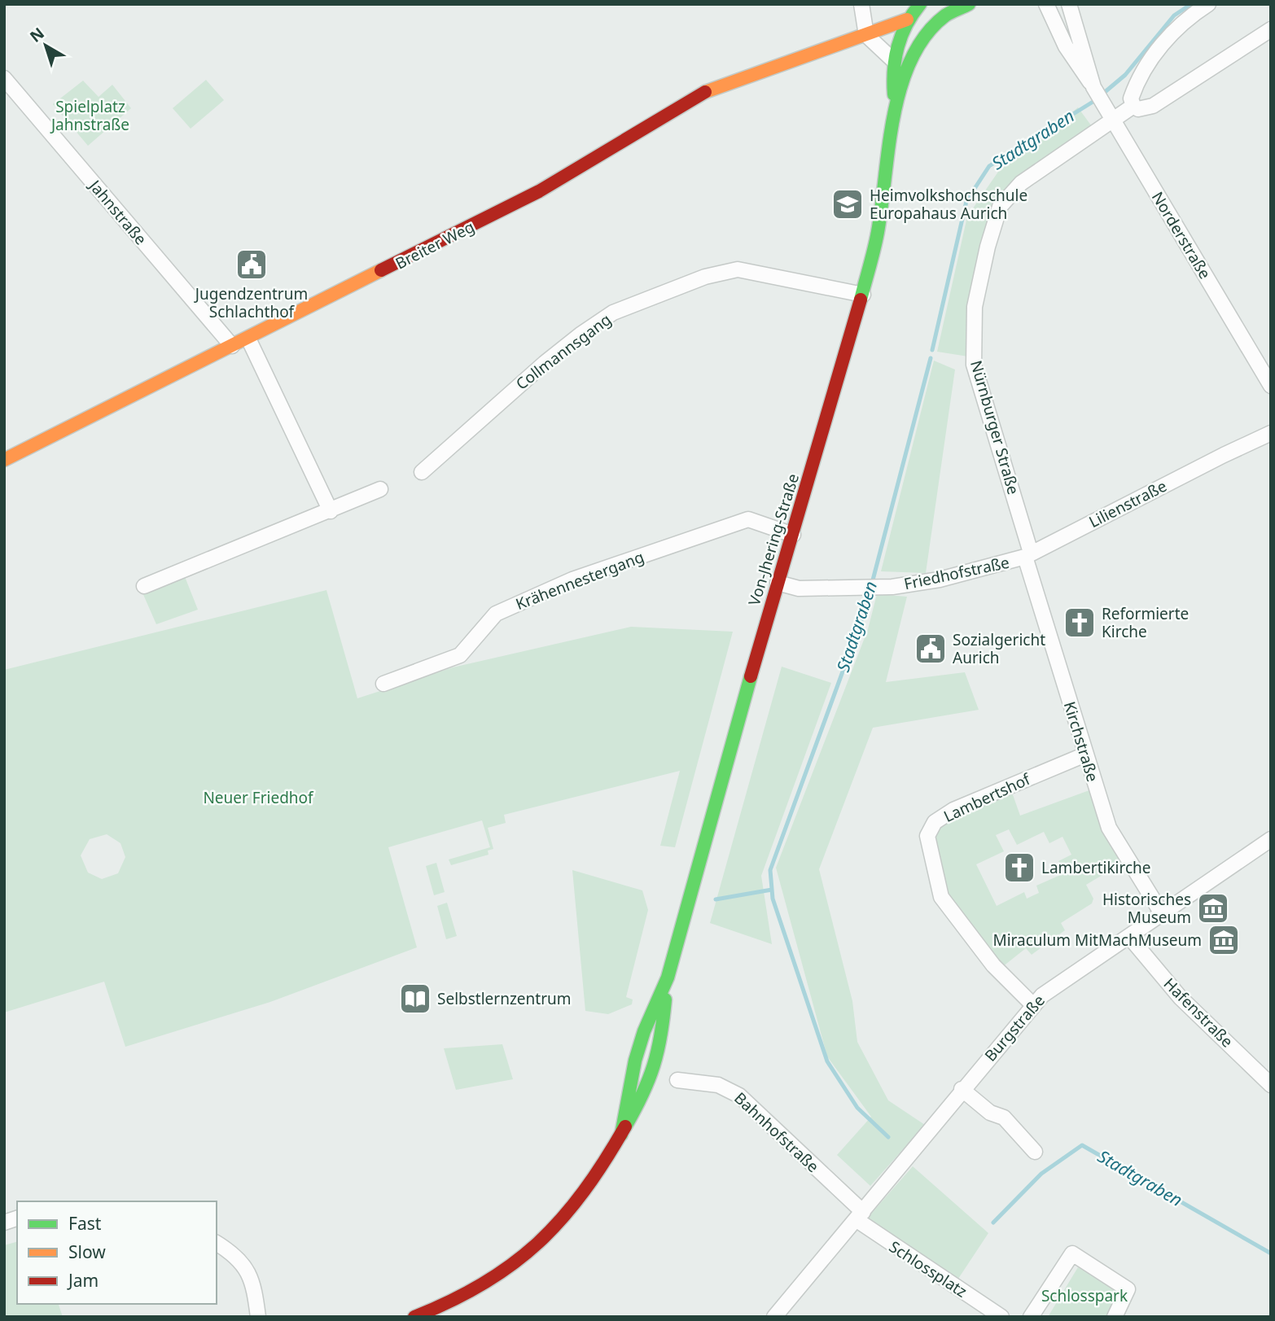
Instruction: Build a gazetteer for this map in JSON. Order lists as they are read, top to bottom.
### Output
{
  "streets": {
    "main road": ["Breiter Weg", "Von-Jhering-Straße"],
    "street": [
      "Jahnstraße",
      "Norderstraße",
      "Collmannsgang",
      "Nürnburger Straße",
      "Lilienstraße",
      "Friedhofstraße",
      "Krähennestergang",
      "Kirchstraße",
      "Lambertshof",
      "Hafenstraße",
      "Burgstraße",
      "Bahnhofstraße",
      "Schlossplatz"
    ]
  },
  "crossings": [
    ["Jahnstraße", "Breiter Weg"],
    ["Norderstraße", "Nürnburger Straße"],
    ["Breiter Weg", "Von-Jhering-Straße"],
    ["Collmannsgang", "Von-Jhering-Straße"],
    ["Nürnburger Straße", "Lilienstraße"],
    ["Nürnburger Straße", "Friedhofstraße"],
    ["Nürnburger Straße", "Kirchstraße"],
    ["Lilienstraße", "Friedhofstraße"],
    ["Lilienstraße", "Kirchstraße"],
    ["Von-Jhering-Straße", "Friedhofstraße"],
    ["Von-Jhering-Straße", "Krähennestergang"],
    ["Friedhofstraße", "Kirchstraße"],
    ["Kirchstraße", "Lambertshof"],
    ["Kirchstraße", "Burgstraße"],
    ["Lambertshof", "Burgstraße"],
    ["Hafenstraße", "Burgstraße"],
    ["Burgstraße", "Bahnhofstraße"],
    ["Burgstraße", "Schlossplatz"],
    ["Bahnhofstraße", "Schlossplatz"]
  ],
  "water": ["Stadtgraben"],
  "parks": ["Spielplatz Jahnstraße", "Neuer Friedhof", "Schlosspark"],
  "places": {
    "school or university": ["Heimvolkshochschule Europahaus Aurich"],
    "public building": ["Jugendzentrum Schlachthof", "Sozialgericht Aurich"],
    "church": ["Reformierte Kirche", "Lambertikirche"],
    "museum": ["Historisches Museum", "Miraculum MitMachMuseum"],
    "library": ["Selbstlernzentrum"]
  },
  "legend": ["Fast", "Slow", "Jam"],
  "north": "top left"
}
